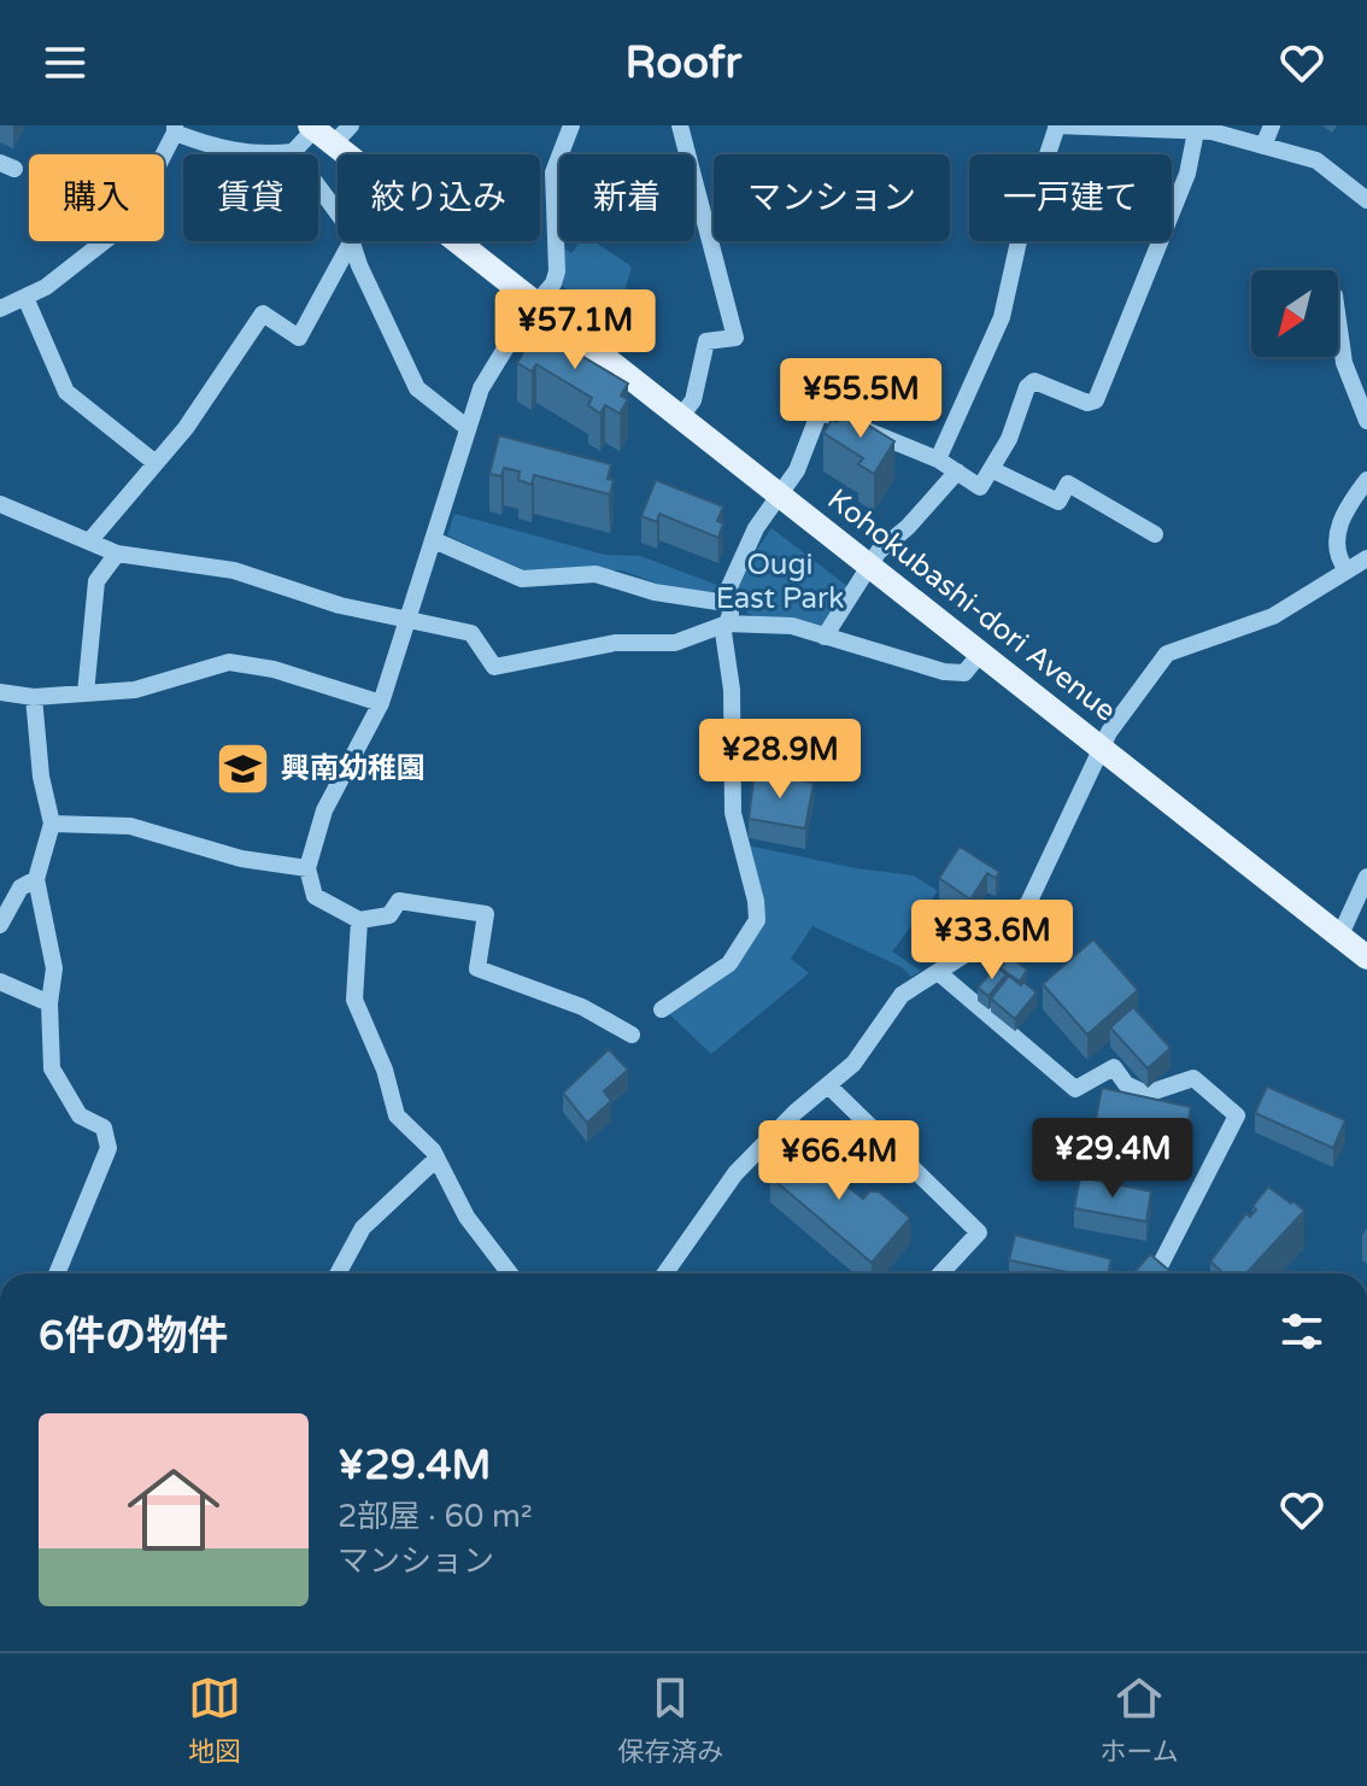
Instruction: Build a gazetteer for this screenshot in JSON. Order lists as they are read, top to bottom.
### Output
{
  "streets": {
    "main road": ["Kohokubashi-dori Avenue"]
  },
  "parks": ["Ougi East Park"],
  "places": {
    "school or university": ["興南幼稚園"]
  },
  "north": "bottom left",
  "page": {
    "header": "Roofr",
    "chip": [
      "購入",
      "賃貸",
      "絞り込み",
      "新着",
      "マンション",
      "一戸建て"
    ],
    "price": [
      "¥57.1M",
      "¥55.5M",
      "¥28.9M",
      "¥33.6M",
      "¥29.4M",
      "¥66.4M"
    ],
    "heading": "6件の物件",
    "list": [
      {
        "name": "¥29.4M",
        "note": "2部屋 · 60 m² · マンション"
      }
    ],
    "tabs": ["地図", "保存済み", "ホーム"]
  }
}
